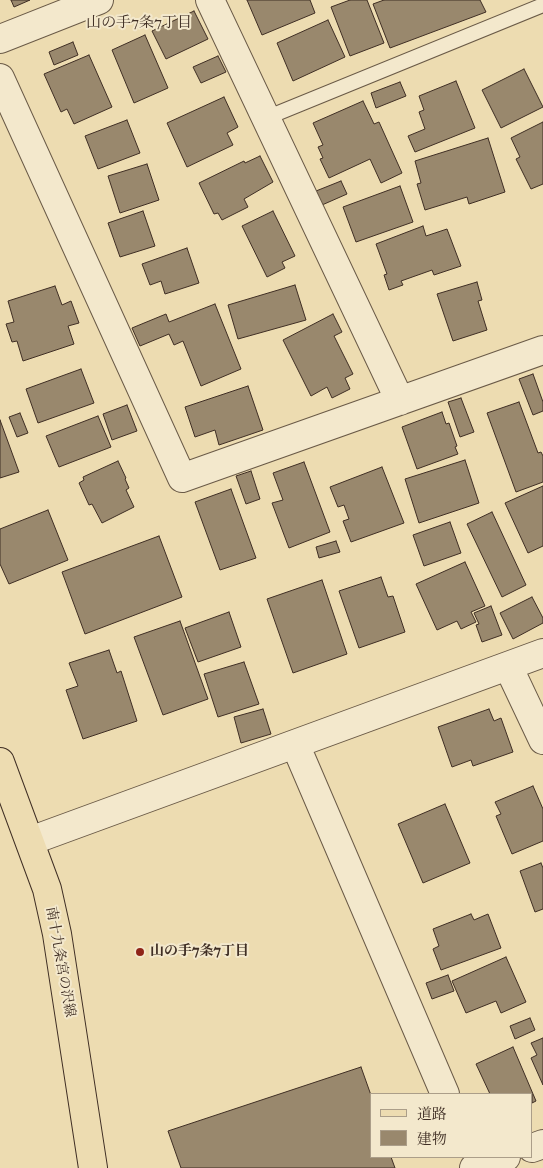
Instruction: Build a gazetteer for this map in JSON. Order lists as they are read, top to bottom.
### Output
{
  "streets": {
    "main road": ["南十九条宮の沢線"]
  },
  "districts": ["山の手7条7丁目"],
  "places": ["山の手7条7丁目"],
  "legend": ["道路", "建物"]
}
